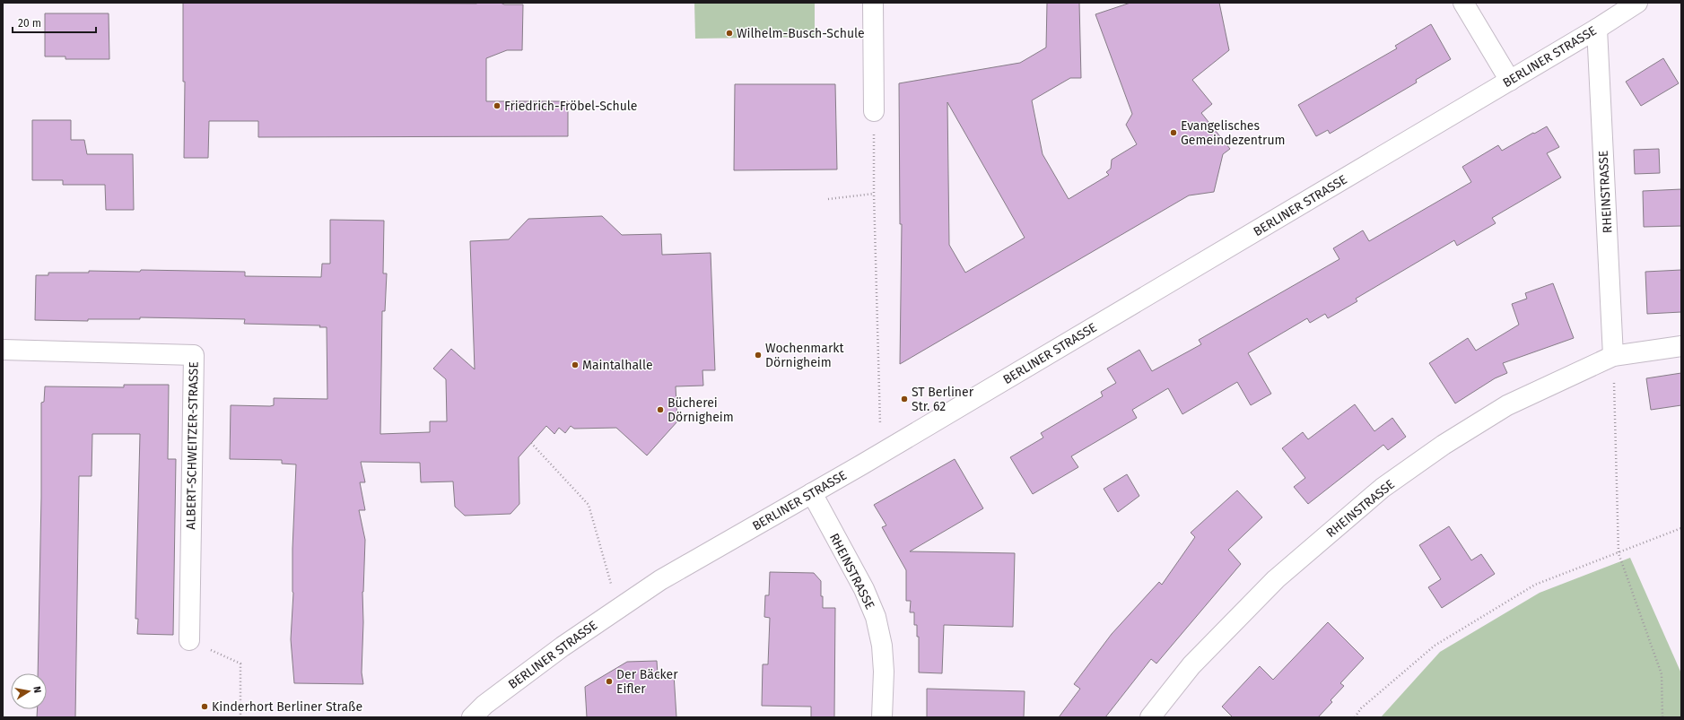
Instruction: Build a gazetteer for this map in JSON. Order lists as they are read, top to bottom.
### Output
{
  "streets": {
    "street": ["BERLINER STRASSE", "RHEINSTRASSE", "ALBERT-SCHWEITZER-STRASSE"]
  },
  "crossings": [
    ["BERLINER STRASSE", "RHEINSTRASSE"]
  ],
  "places": [
    "Wilhelm-Busch-Schule",
    "Friedrich-Fröbel-Schule",
    "Evangelisches Gemeindezentrum",
    "Wochenmarkt Dörnigheim",
    "Maintalhalle",
    "ST Berliner Str. 62",
    "Bücherei Dörnigheim",
    "Der Bäcker Eifler",
    "Kinderhort Berliner Straße"
  ],
  "scale_bar": "20 m",
  "north": "right"
}
